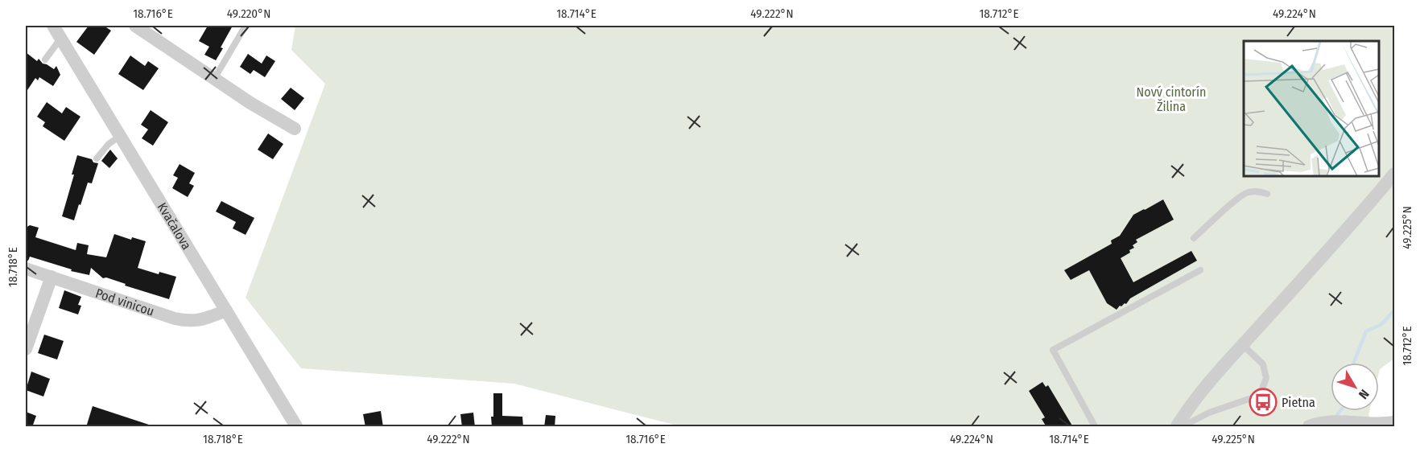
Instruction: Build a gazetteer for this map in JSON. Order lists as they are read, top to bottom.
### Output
{
  "streets": {
    "street": ["Kvačalova", "Pod vinicou"]
  },
  "crossings": [
    ["Kvačalova", "Pod vinicou"]
  ],
  "parks": ["Nový cintorín Žilina"],
  "places": {
    "bus stop": ["Pietna"]
  },
  "north": "bottom right",
  "coordinates": [
    "18.716°E",
    "49.220°N",
    "18.714°E",
    "49.222°N",
    "18.712°E",
    "49.224°N",
    "49.225°N",
    "18.718°E"
  ]
}
